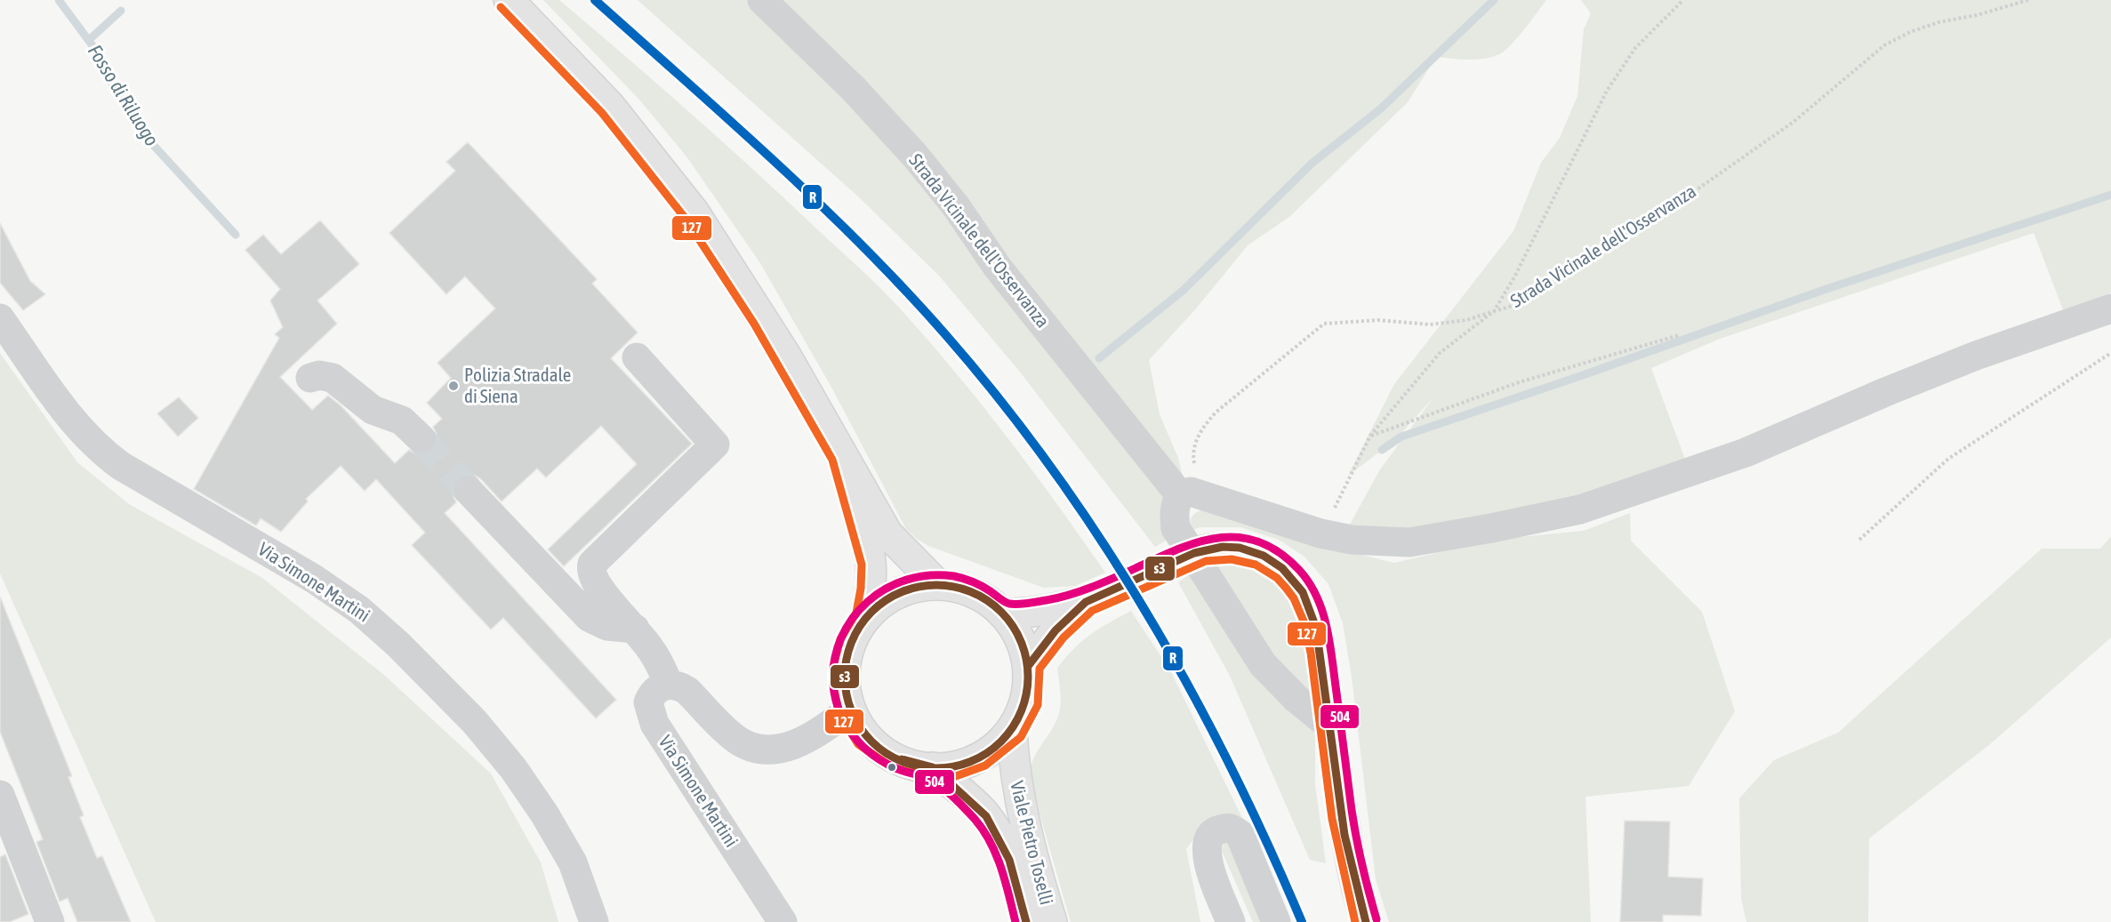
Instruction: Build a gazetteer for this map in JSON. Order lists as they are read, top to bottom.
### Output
{
  "streets": {
    "main road": ["Viale Pietro Toselli"],
    "street": ["Strada Vicinale dell'Osservanza", "Via Simone Martini"]
  },
  "water": ["Fosso di Riluogo"],
  "places": ["Polizia Stradale di Siena"],
  "lines": [
    "transit line R",
    "transit line 127",
    "transit line 504",
    "transit line s3"
  ]
}
